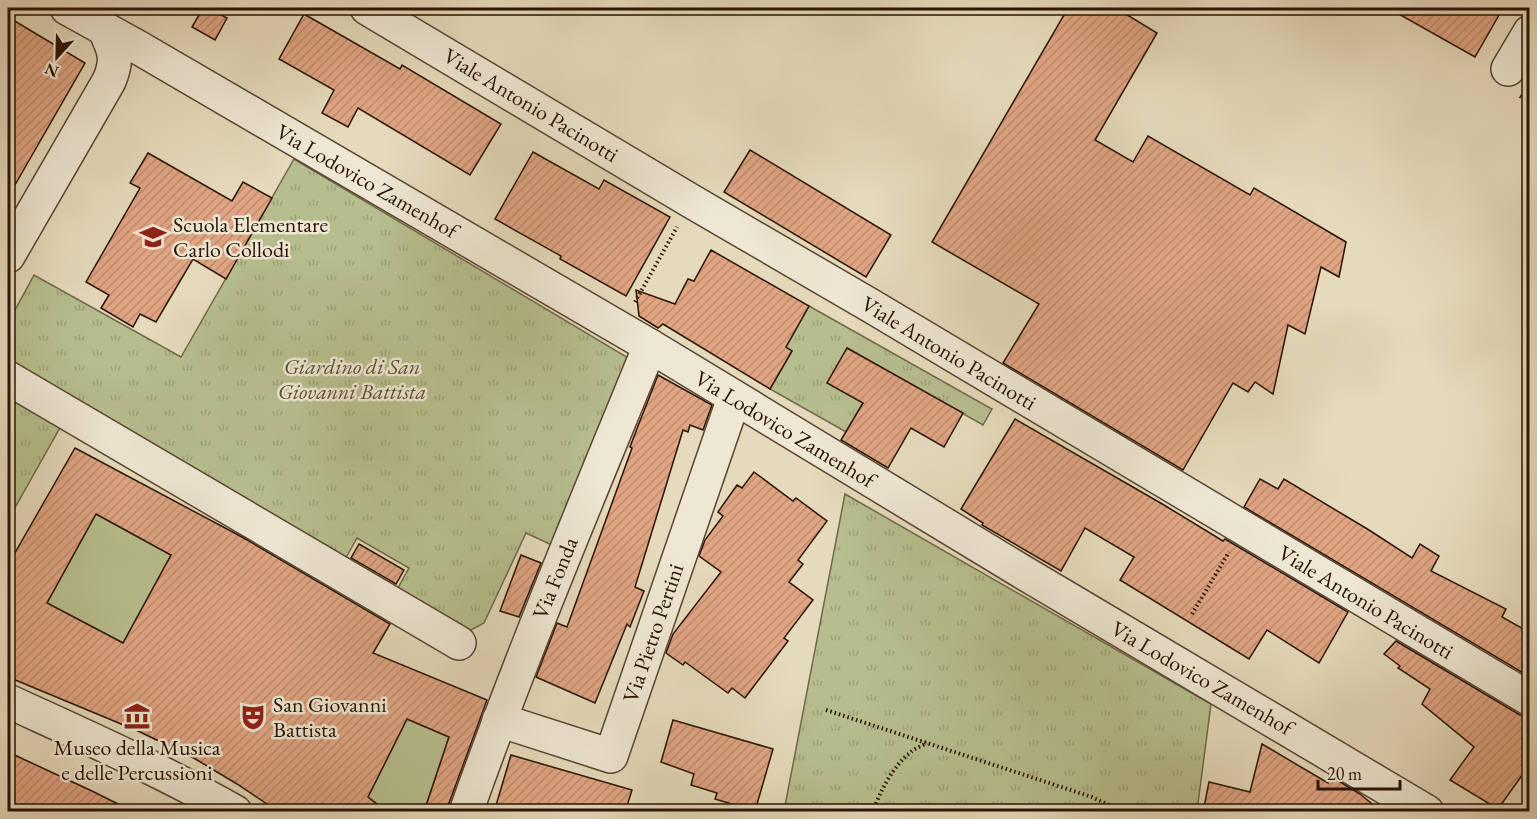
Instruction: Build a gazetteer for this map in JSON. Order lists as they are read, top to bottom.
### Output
{
  "streets": {
    "street": [
      "Viale Antonio Pacinotti",
      "Via Lodovico Zamenhof",
      "Via Fonda",
      "Via Pietro Pertini"
    ]
  },
  "crossings": [
    ["Via Lodovico Zamenhof", "Via Fonda"],
    ["Via Lodovico Zamenhof", "Via Pietro Pertini"],
    ["Via Fonda", "Via Pietro Pertini"]
  ],
  "parks": ["Giardino di San Giovanni Battista"],
  "places": {
    "school or university": ["Scuola Elementare Carlo Collodi"],
    "museum": ["Museo della Musica e delle Percussioni"],
    "theatre": ["San Giovanni Battista"]
  },
  "scale_bar": "20 m",
  "north": "bottom"
}
